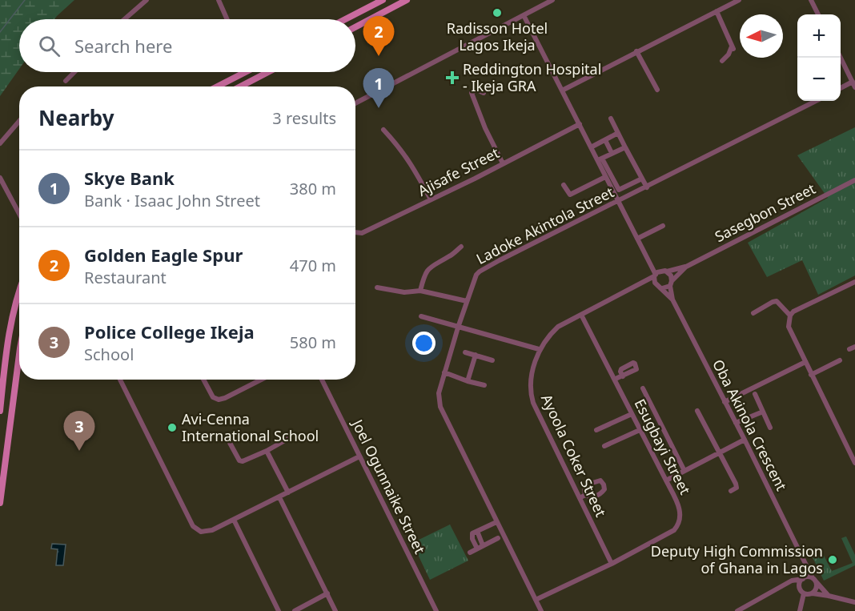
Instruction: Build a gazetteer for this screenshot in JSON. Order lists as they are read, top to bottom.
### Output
{
  "streets": {
    "street": [
      "Ajisafe Street",
      "Sasegbon Street",
      "Ladoke Akintola Street",
      "Oba Akinola Crescent",
      "Esugbayi Street",
      "Ayoola Coker Street",
      "Joel Ogunnaike Street"
    ]
  },
  "crossings": [
    ["Sasegbon Street", "Ayoola Coker Street"],
    ["Ladoke Akintola Street", "Esugbayi Street"],
    ["Esugbayi Street", "Ayoola Coker Street"]
  ],
  "places": {
    "other": ["Radisson Hotel Lagos Ikeja", "Avi-Cenna International School", "Deputy High Commission of Ghana in Lagos"],
    "health": ["Reddington Hospital - Ikeja GRA"]
  },
  "north": "left",
  "page": {
    "map_buttons": ["+", "−"],
    "pins": ["2", "1", "3"],
    "search": "Search here",
    "heading": ["Nearby", "3 results"],
    "list": [
      {
        "mark": "1",
        "name": "Skye Bank",
        "note": "Bank · Isaac John Street",
        "value": "380 m"
      },
      {
        "mark": "2",
        "name": "Golden Eagle Spur",
        "note": "Restaurant",
        "value": "470 m"
      },
      {
        "mark": "3",
        "name": "Police College Ikeja",
        "note": "School",
        "value": "580 m"
      }
    ]
  }
}
